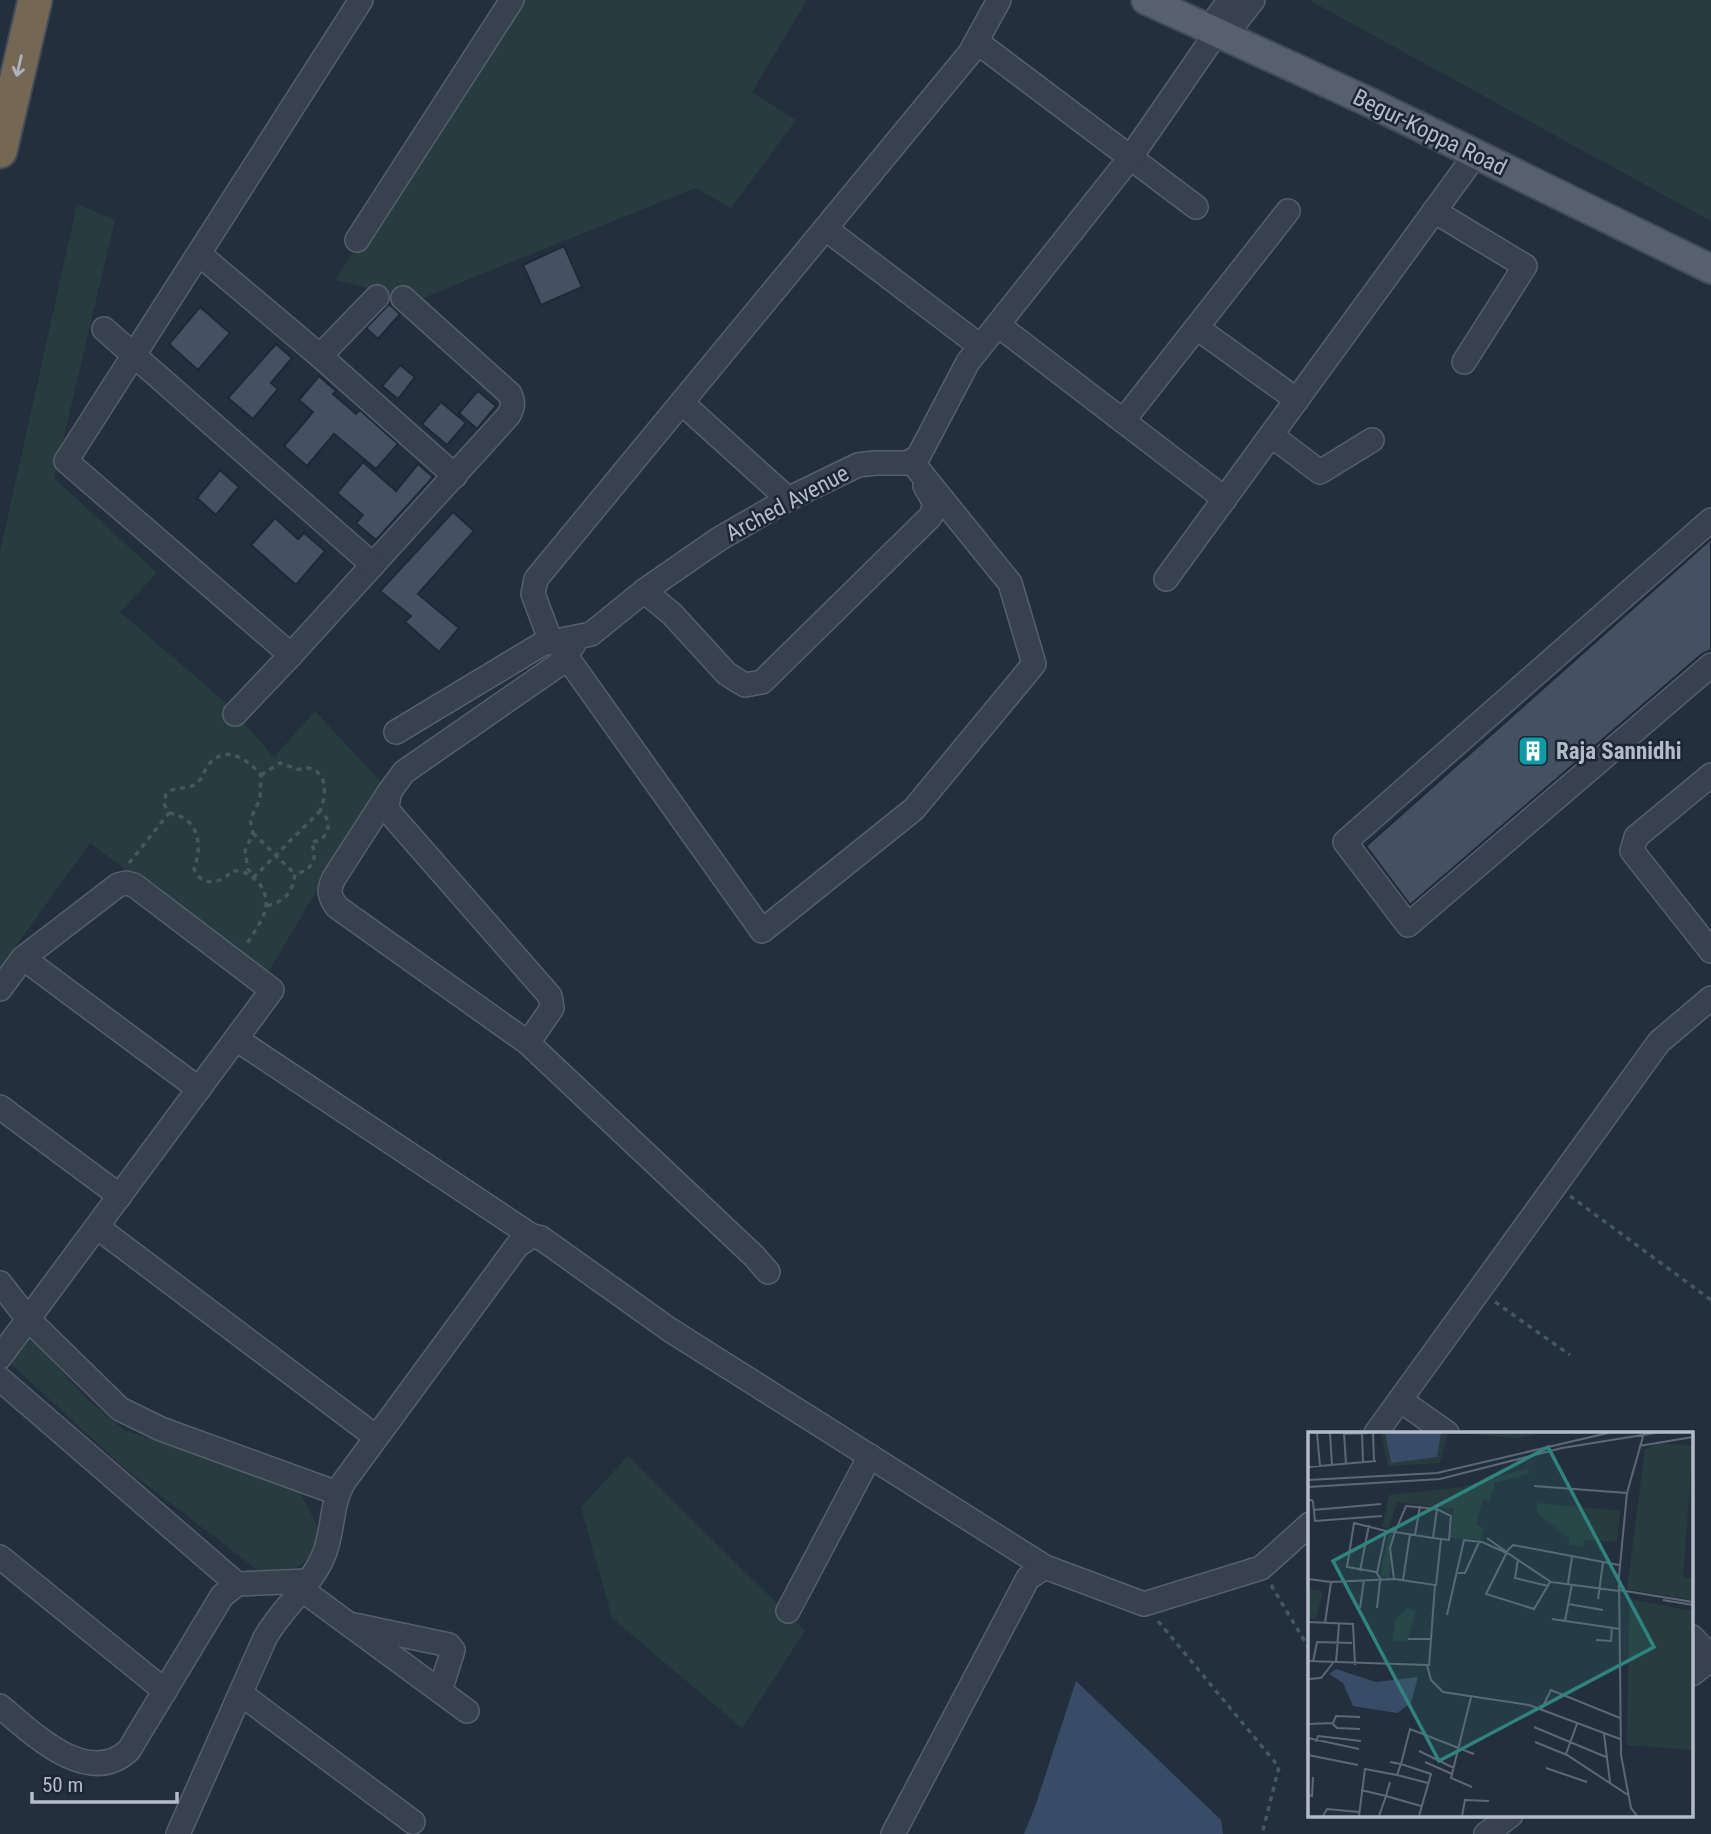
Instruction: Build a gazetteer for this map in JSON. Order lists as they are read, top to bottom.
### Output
{
  "streets": {
    "main road": ["Begur-Koppa Road"],
    "street": ["Arched Avenue"]
  },
  "places": {
    "building": ["Raja Sannidhi"]
  },
  "scale_bar": "50 m"
}
